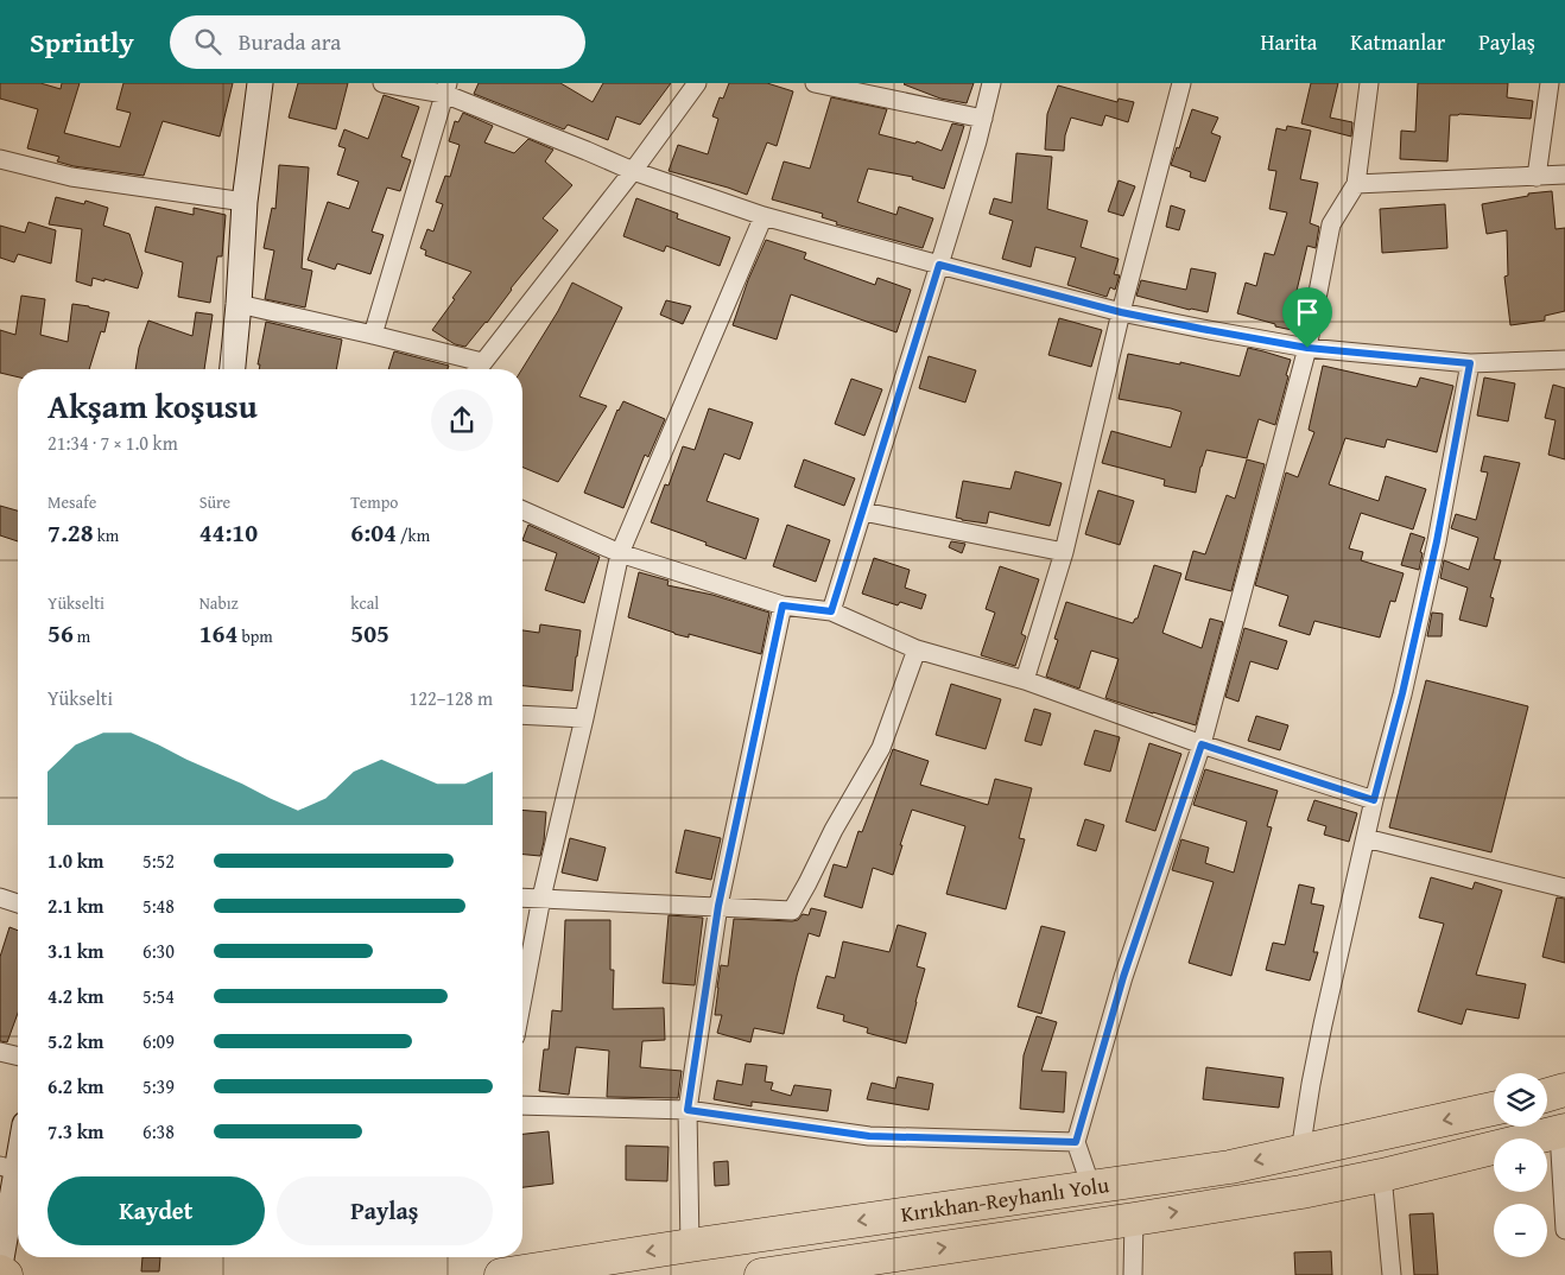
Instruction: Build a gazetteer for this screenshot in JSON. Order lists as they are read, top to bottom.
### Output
{
  "streets": {
    "highway": ["Kırıkhan-Reyhanlı Yolu"]
  },
  "page": {
    "header": "Sprintly",
    "search": "Burada ara",
    "nav": ["Harita", "Katmanlar", "Paylaş"],
    "heading": ["Akşam koşusu", "21:34 · 7 × 1.0 km"],
    "stats": [
      ["Mesafe", "7.28 km"],
      ["Süre", "44:10"],
      ["Tempo", "6:04 /km"],
      ["Yükselti", "56 m"],
      ["Nabız", "164 bpm"],
      ["kcal", "505"]
    ],
    "chart": ["Yükselti", "122–128 m"],
    "list": [
      {
        "name": "1.0 km",
        "note": "5:52"
      },
      {
        "name": "2.1 km",
        "note": "5:48"
      },
      {
        "name": "3.1 km",
        "note": "6:30"
      },
      {
        "name": "4.2 km",
        "note": "5:54"
      },
      {
        "name": "5.2 km",
        "note": "6:09"
      },
      {
        "name": "6.2 km",
        "note": "5:39"
      },
      {
        "name": "7.3 km",
        "note": "6:38"
      }
    ],
    "map_buttons": ["+", "−"],
    "buttons": ["Kaydet", "Paylaş"]
  }
}
